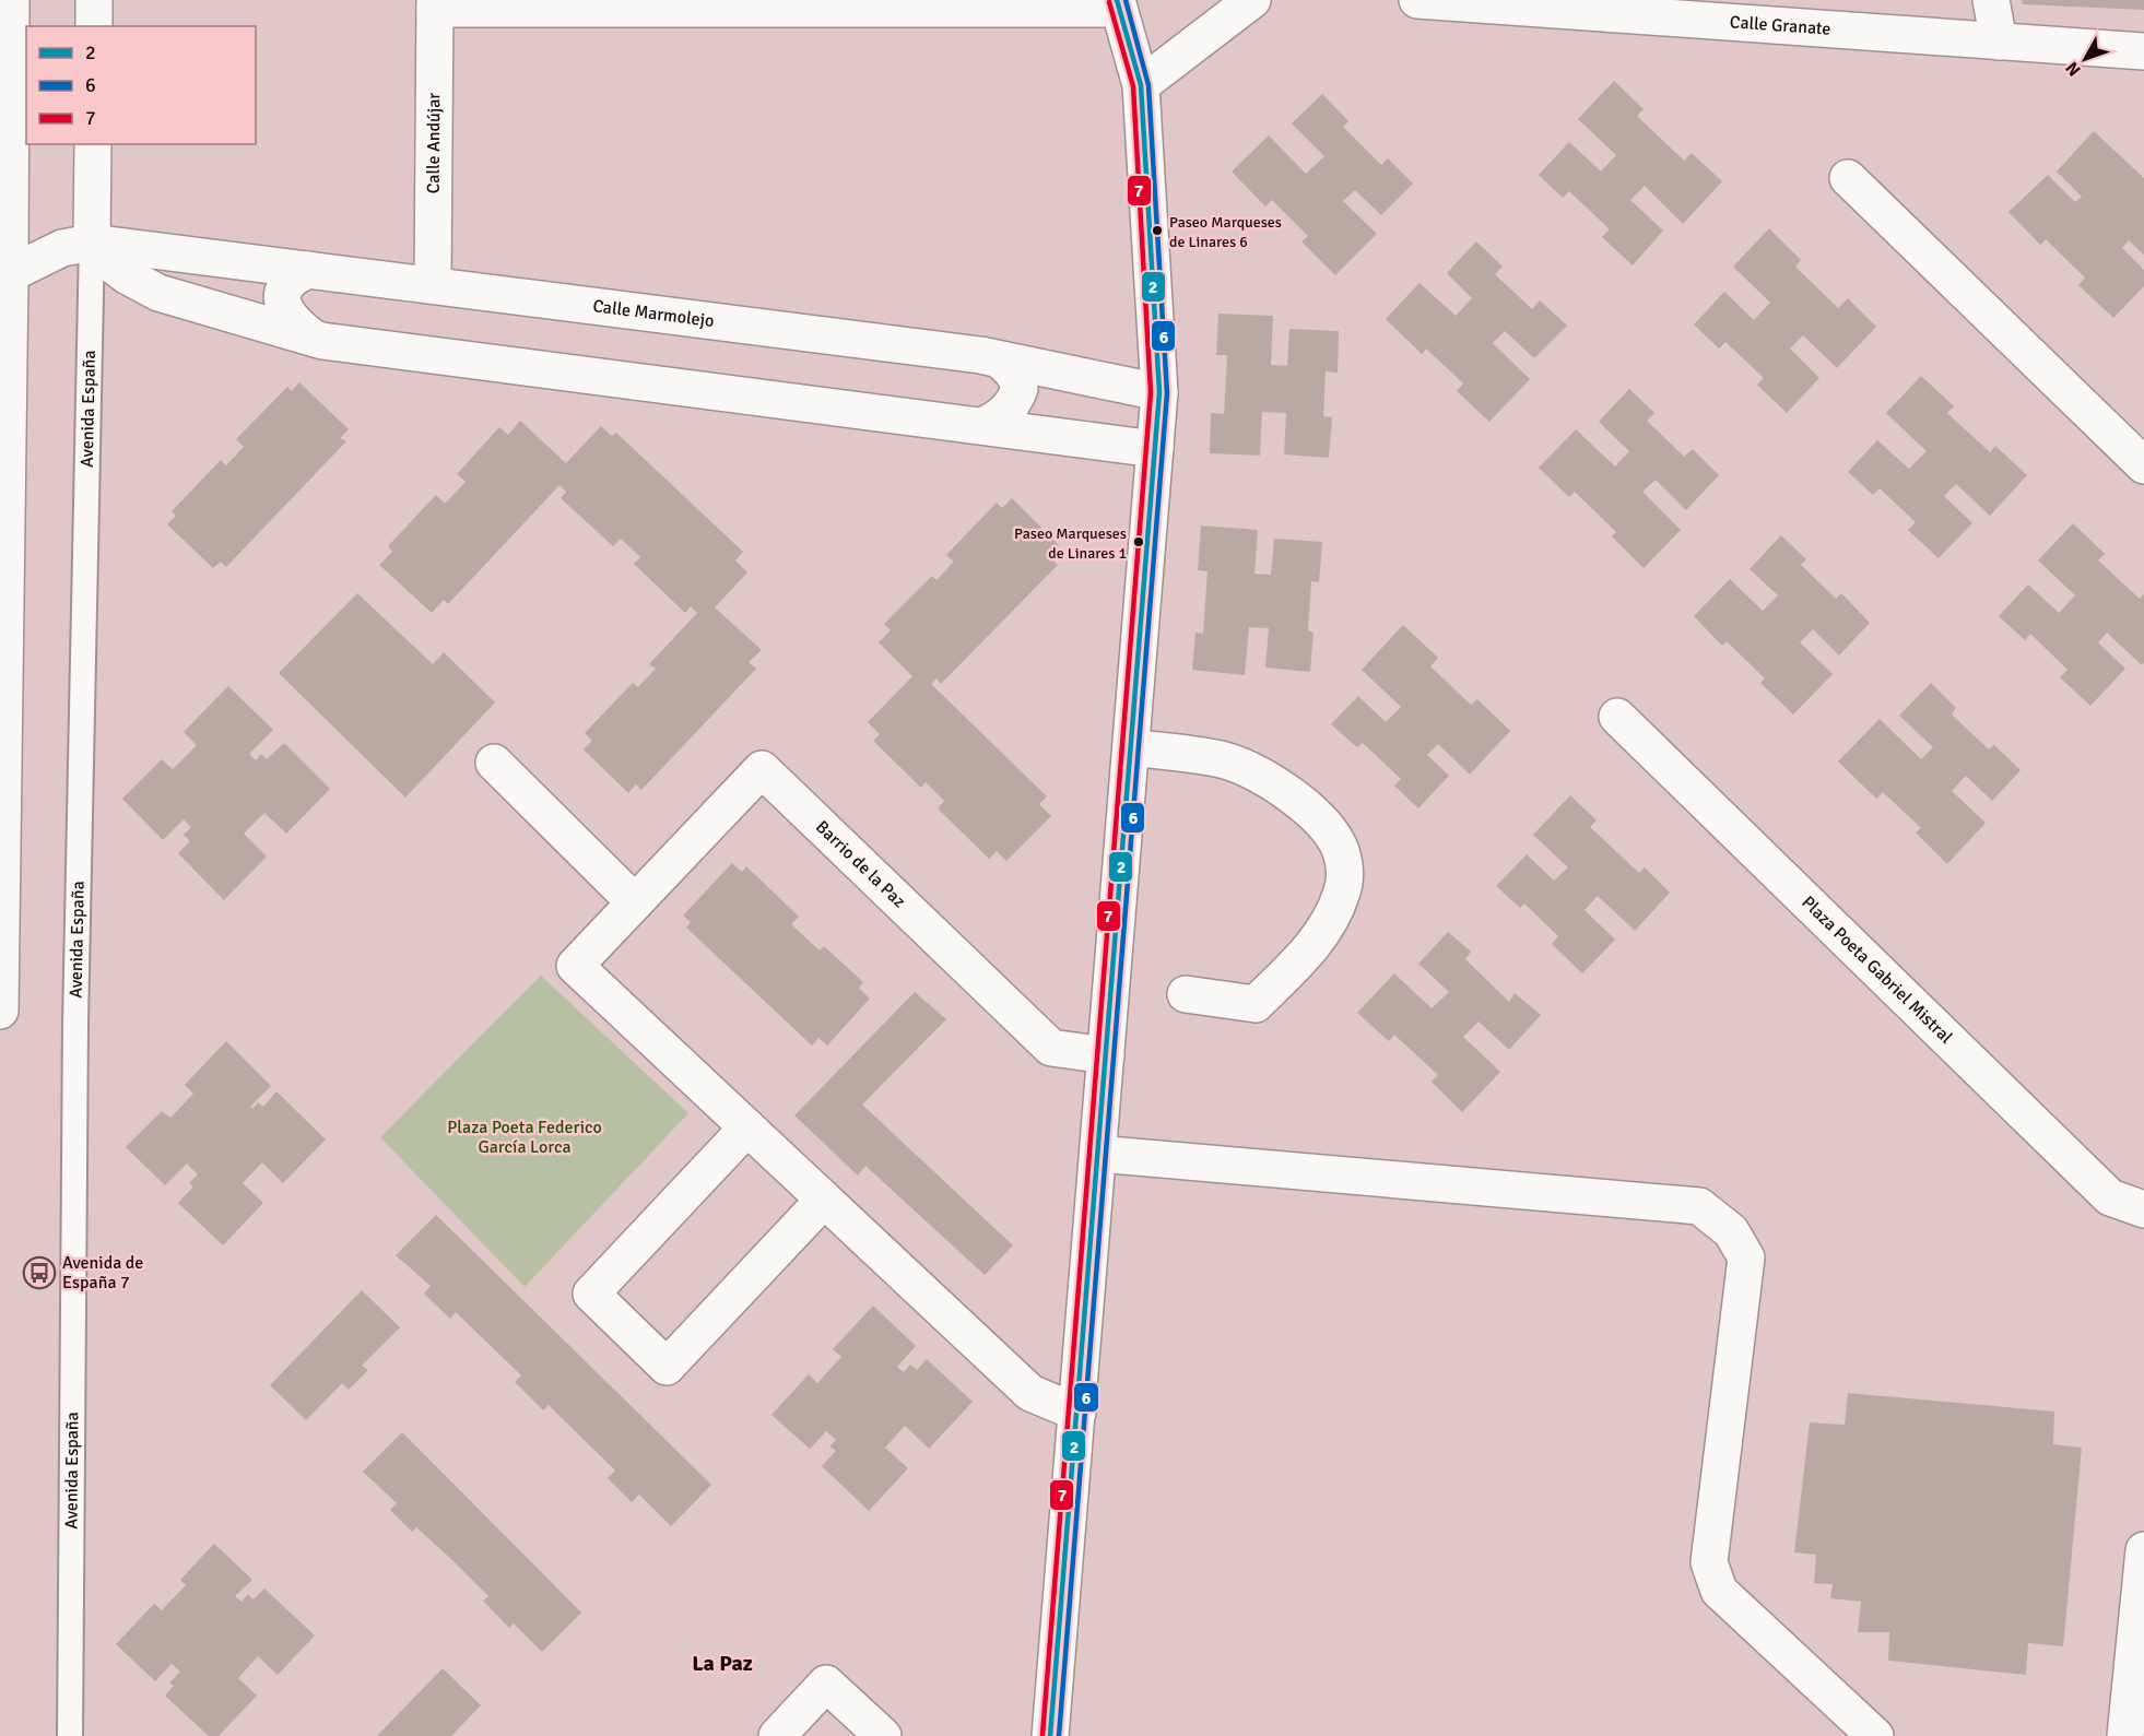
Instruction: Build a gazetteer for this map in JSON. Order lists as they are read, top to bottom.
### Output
{
  "streets": {
    "street": [
      "Calle Granate",
      "Calle Andújar",
      "Calle Marmolejo",
      "Avenida España",
      "Barrio de la Paz",
      "Plaza Poeta Gabriel Mistral"
    ]
  },
  "crossings": [
    ["Calle Andújar", "Calle Marmolejo"],
    ["Calle Marmolejo", "Avenida España"]
  ],
  "districts": ["La Paz"],
  "parks": ["Plaza Poeta Federico García Lorca"],
  "places": {
    "other": ["Paseo Marqueses de Linares 6", "Paseo Marqueses de Linares 1"],
    "bus stop": ["Avenida de España 7"]
  },
  "lines": ["transit line 2", "transit line 6", "transit line 7"],
  "legend": ["2", "6", "7"],
  "north": "bottom left"
}
